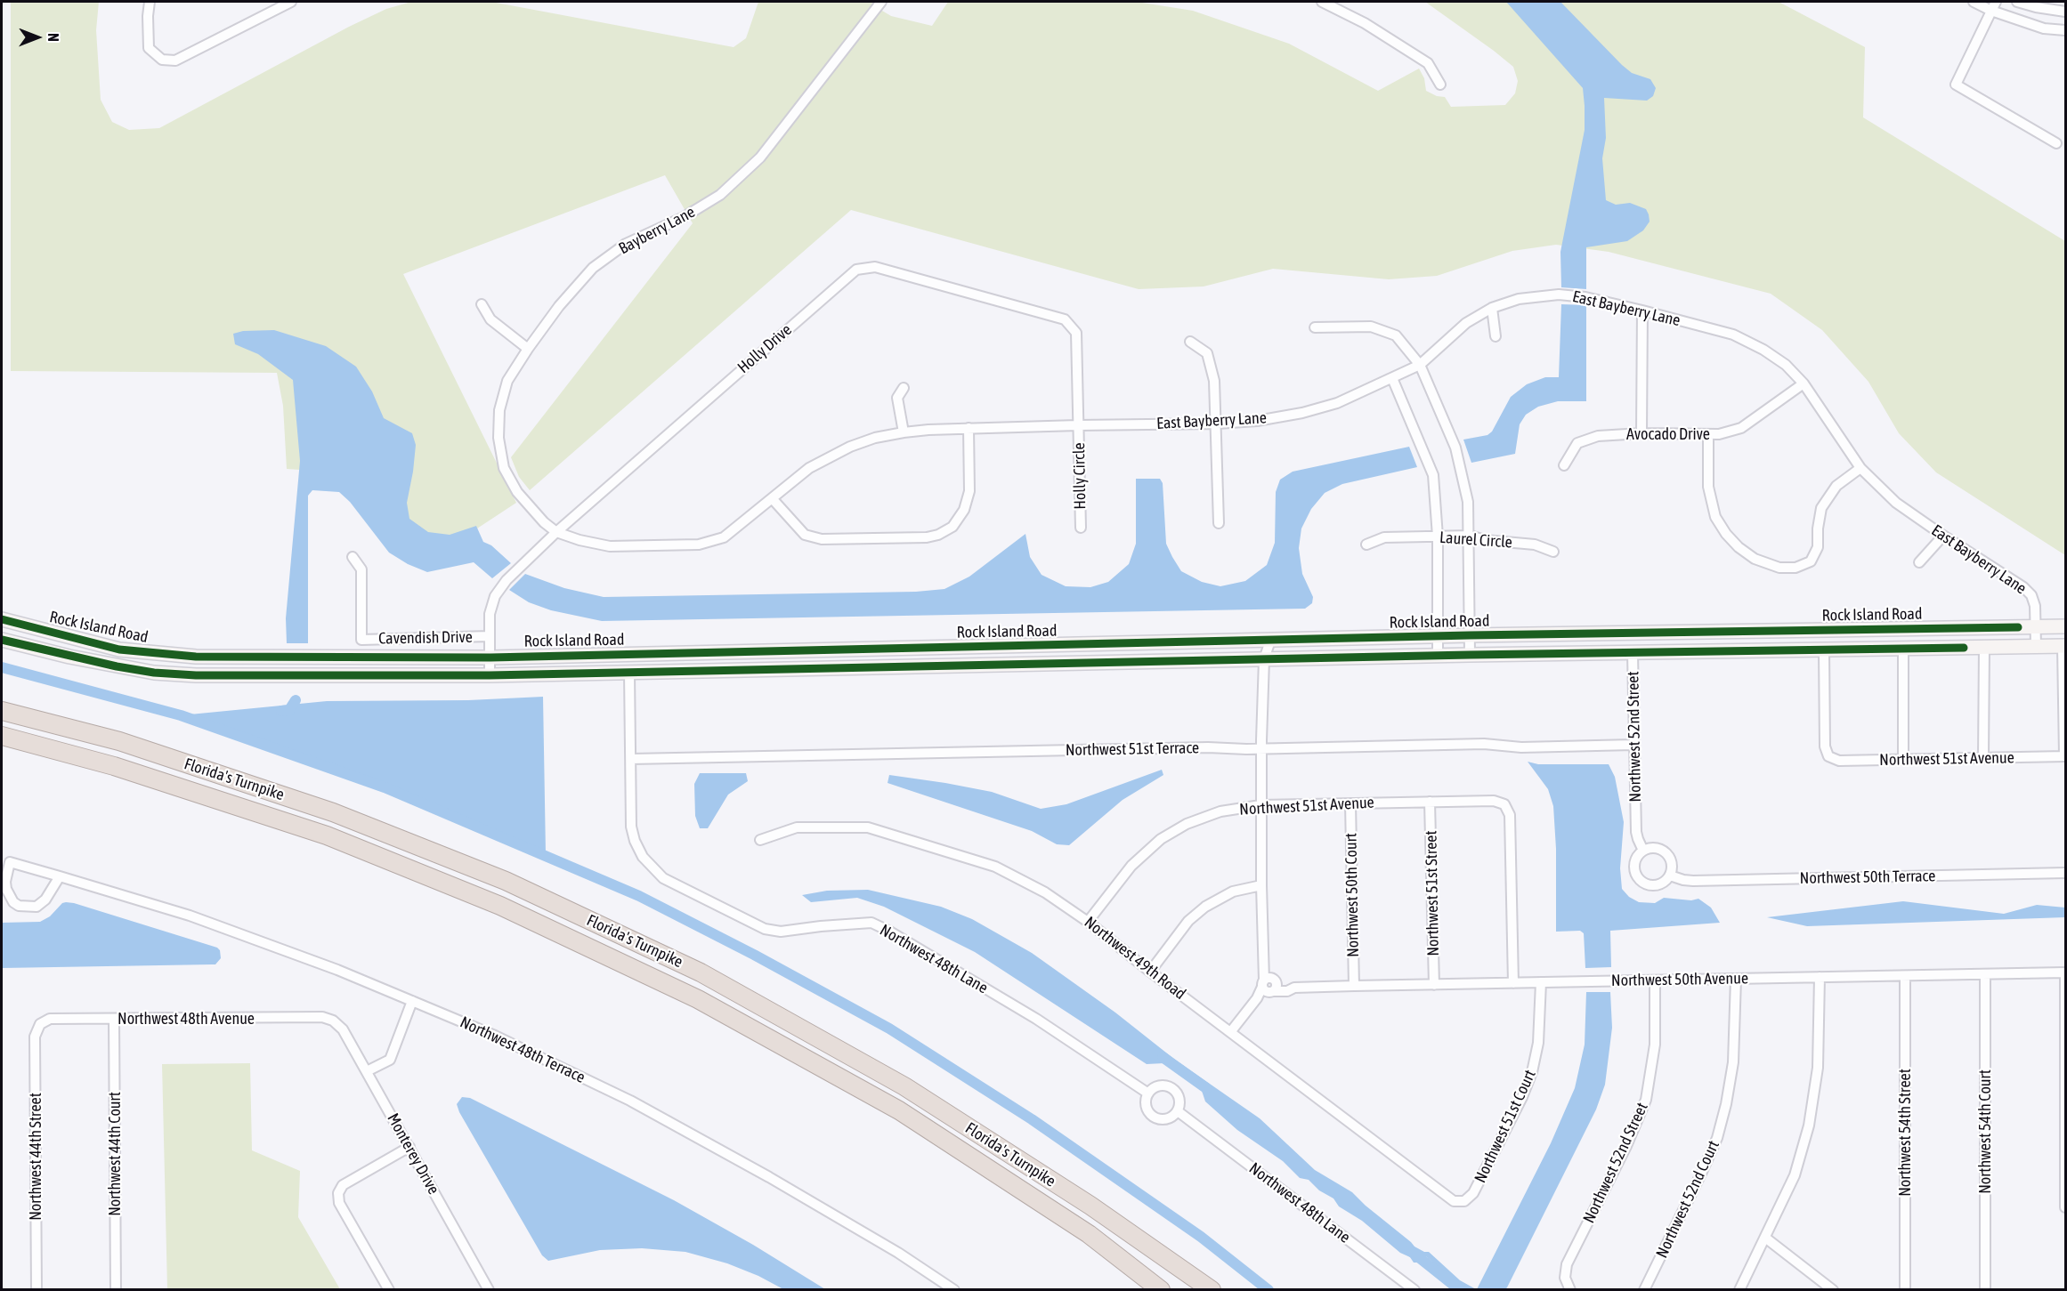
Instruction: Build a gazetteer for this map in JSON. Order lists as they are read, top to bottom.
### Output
{
  "streets": {
    "highway": ["Florida's Turnpike"],
    "main road": ["Rock Island Road"],
    "street": [
      "Bayberry Lane",
      "East Bayberry Lane",
      "Holly Drive",
      "Avocado Drive",
      "Holly Circle",
      "Laurel Circle",
      "Cavendish Drive",
      "Northwest 52nd Street",
      "Northwest 51st Terrace",
      "Northwest 51st Avenue",
      "Northwest 50th Terrace",
      "Northwest 51st Street",
      "Northwest 50th Court",
      "Northwest 49th Road",
      "Northwest 48th Lane",
      "Northwest 50th Avenue",
      "Northwest 48th Avenue",
      "Northwest 48th Terrace",
      "Northwest 51st Court",
      "Northwest 54th Court",
      "Northwest 54th Street",
      "Northwest 44th Court",
      "Monterey Drive",
      "Northwest 44th Street",
      "Northwest 52nd Court"
    ]
  },
  "crossings": [
    ["Bayberry Lane", "East Bayberry Lane"],
    ["Bayberry Lane", "Holly Drive"],
    ["East Bayberry Lane", "Holly Drive"],
    ["East Bayberry Lane", "Avocado Drive"],
    ["East Bayberry Lane", "Holly Circle"],
    ["East Bayberry Lane", "Rock Island Road"],
    ["Holly Drive", "Holly Circle"],
    ["Holly Drive", "Rock Island Road"],
    ["Holly Drive", "Cavendish Drive"],
    ["Rock Island Road", "Northwest 52nd Street"],
    ["Rock Island Road", "Northwest 51st Avenue"],
    ["Rock Island Road", "Northwest 48th Lane"],
    ["Northwest 52nd Street", "Northwest 51st Terrace"],
    ["Northwest 52nd Street", "Northwest 50th Terrace"],
    ["Northwest 52nd Street", "Northwest 50th Avenue"],
    ["Northwest 51st Terrace", "Northwest 48th Lane"],
    ["Northwest 51st Avenue", "Northwest 51st Street"],
    ["Northwest 51st Avenue", "Northwest 50th Court"],
    ["Northwest 51st Avenue", "Northwest 49th Road"],
    ["Northwest 51st Avenue", "Northwest 50th Avenue"],
    ["Northwest 51st Street", "Northwest 50th Avenue"],
    ["Northwest 50th Court", "Northwest 50th Avenue"],
    ["Northwest 49th Road", "Northwest 51st Court"],
    ["Northwest 50th Avenue", "Northwest 51st Court"],
    ["Northwest 50th Avenue", "Northwest 54th Court"],
    ["Northwest 50th Avenue", "Northwest 54th Street"],
    ["Northwest 50th Avenue", "Northwest 52nd Court"],
    ["Northwest 48th Avenue", "Northwest 44th Court"],
    ["Northwest 48th Avenue", "Monterey Drive"],
    ["Northwest 48th Avenue", "Northwest 44th Street"]
  ],
  "north": "right"
}
